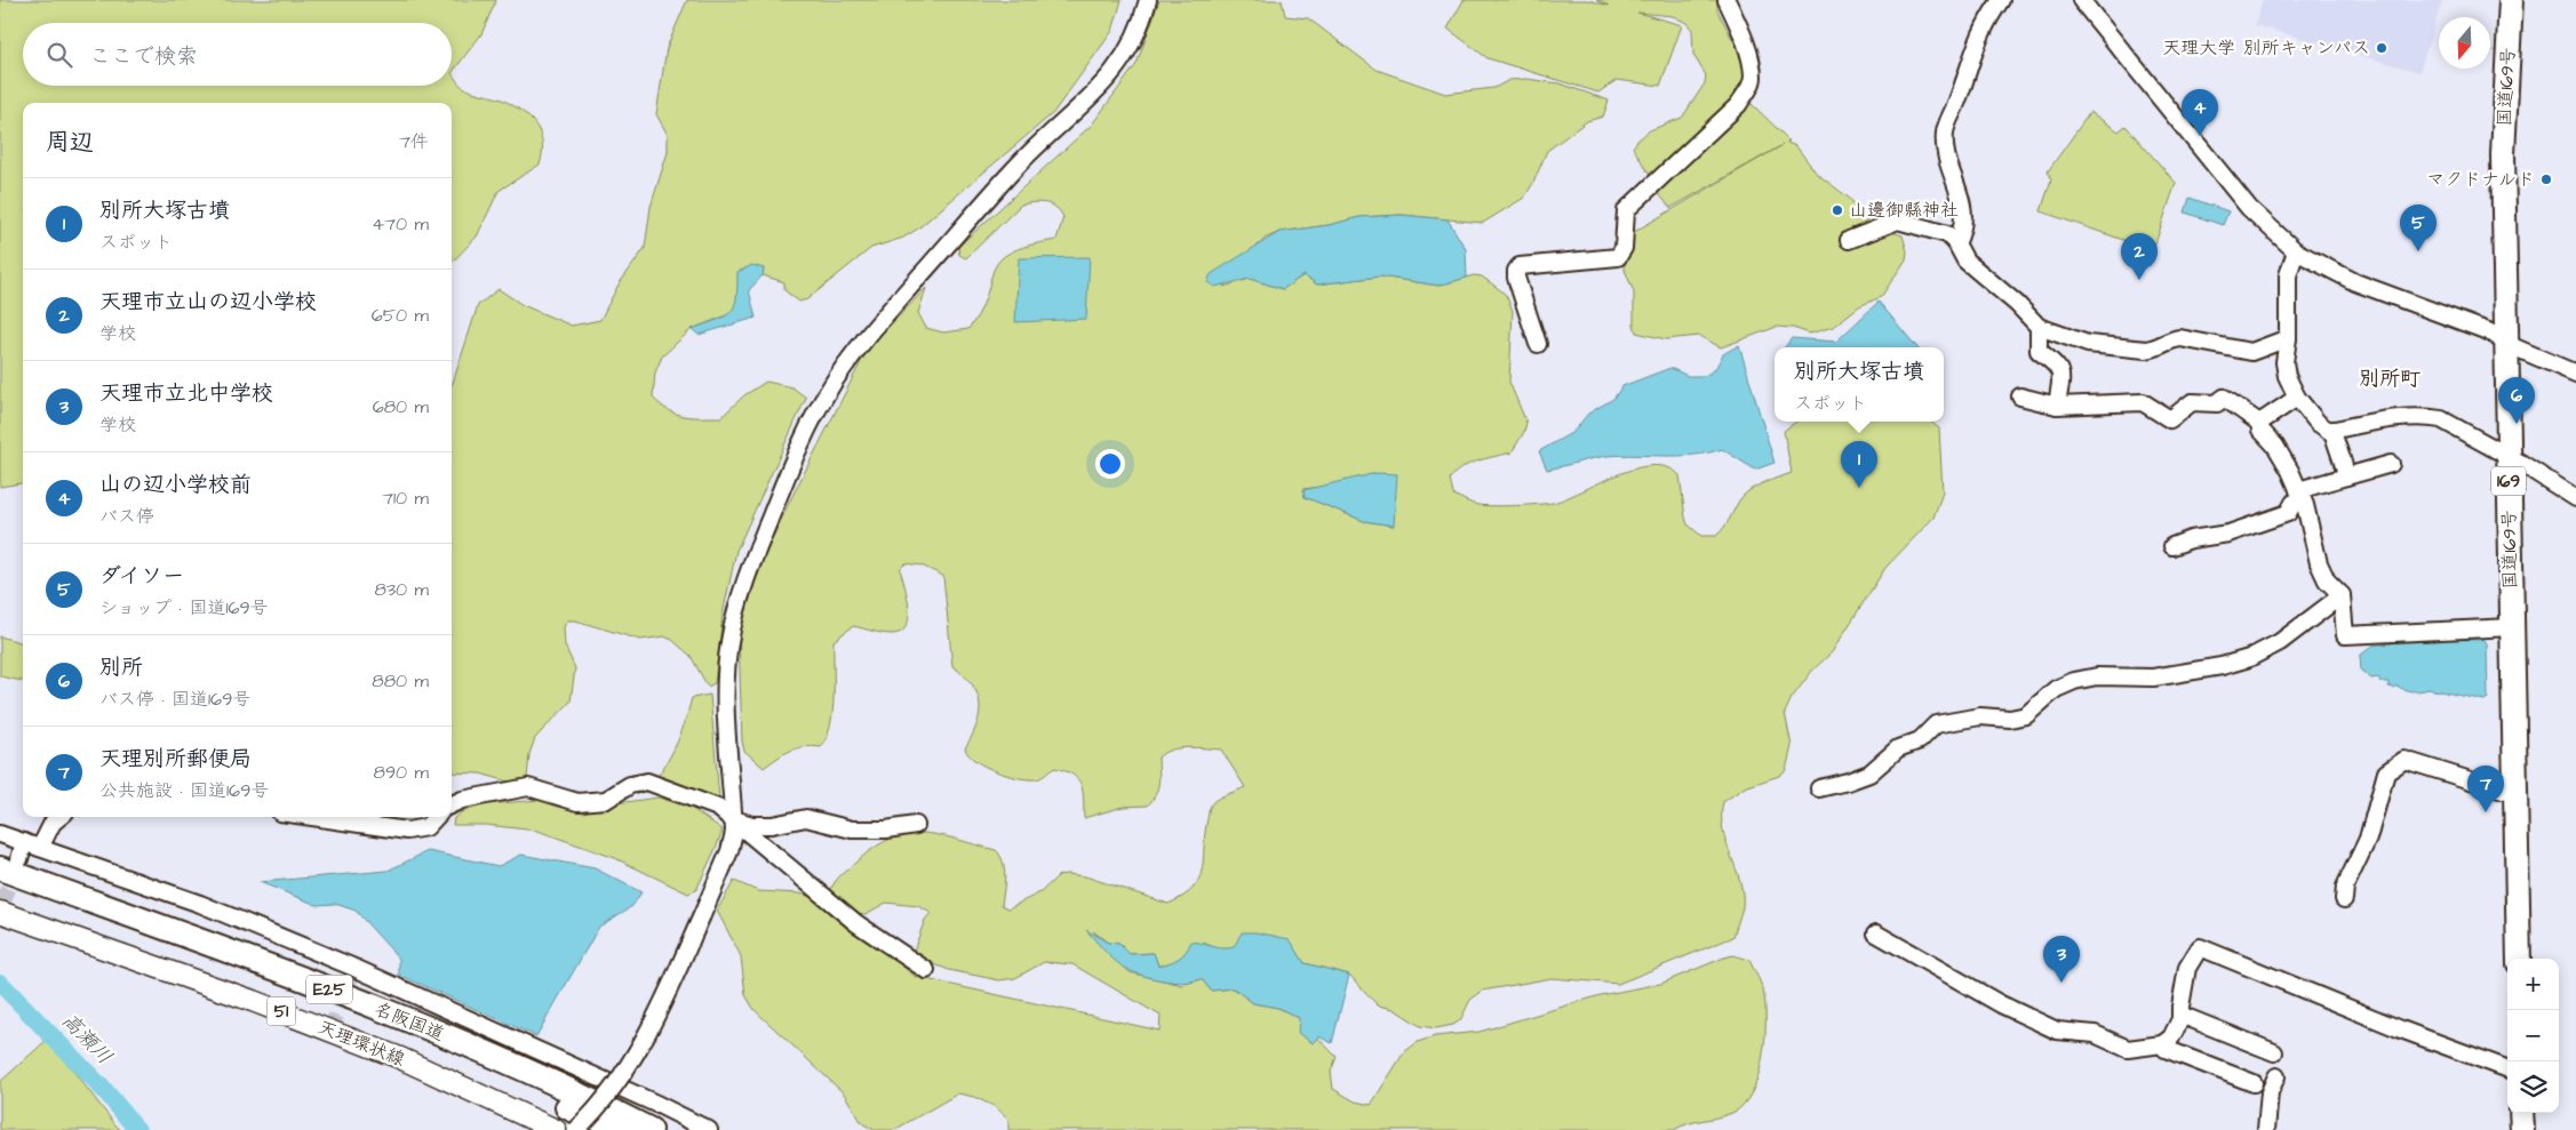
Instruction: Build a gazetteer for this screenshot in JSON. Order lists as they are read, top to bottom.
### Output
{
  "streets": {
    "highway": [
      "国道169号",
      "169",
      "E25",
      "名阪国道"
    ],
    "main road": ["51", "天理環状線"]
  },
  "crossings": [
    ["名阪国道", "天理環状線"]
  ],
  "districts": ["別所町"],
  "water": ["高瀬川"],
  "places": ["天理大学 別所キャンパス", "マクドナルド", "山邊御縣神社"],
  "north": "bottom",
  "page": {
    "search": "ここで検索",
    "pins": [
      "4",
      "5",
      "2",
      "6",
      "1",
      "7",
      "3"
    ],
    "heading": ["周辺", "7件"],
    "list": [
      {
        "mark": "1",
        "name": "別所大塚古墳",
        "note": "スポット",
        "value": "470 m"
      },
      {
        "mark": "2",
        "name": "天理市立山の辺小学校",
        "note": "学校",
        "value": "650 m"
      },
      {
        "mark": "3",
        "name": "天理市立北中学校",
        "note": "学校",
        "value": "680 m"
      },
      {
        "mark": "4",
        "name": "山の辺小学校前",
        "note": "バス停",
        "value": "710 m"
      },
      {
        "mark": "5",
        "name": "ダイソー",
        "note": "ショップ · 国道169号",
        "value": "830 m"
      },
      {
        "mark": "6",
        "name": "別所",
        "note": "バス停 · 国道169号",
        "value": "880 m"
      },
      {
        "mark": "7",
        "name": "天理別所郵便局",
        "note": "公共施設 · 国道169号",
        "value": "890 m"
      }
    ],
    "popup": ["別所大塚古墳", "スポット"],
    "map_buttons": ["+", "−"]
  }
}
